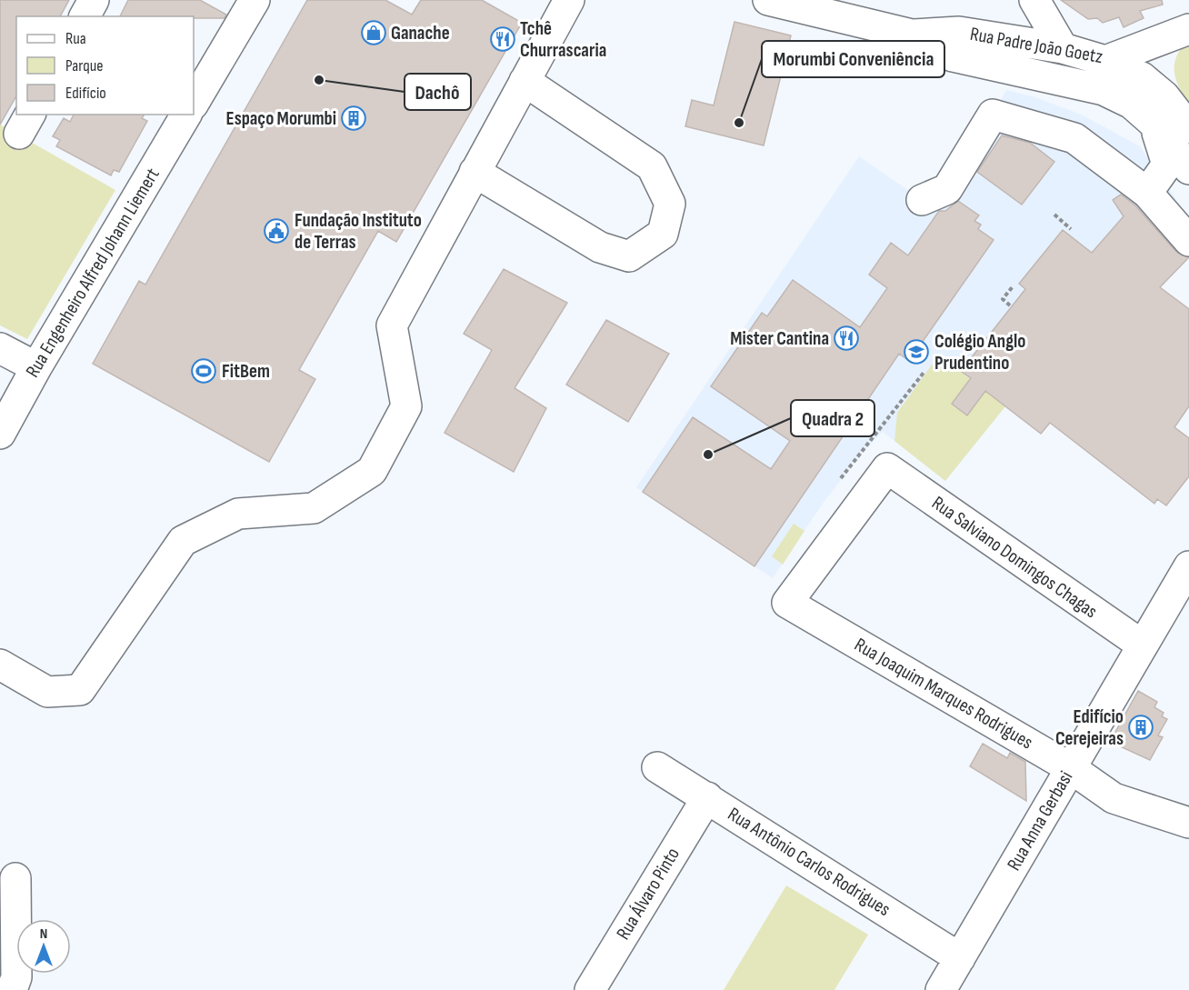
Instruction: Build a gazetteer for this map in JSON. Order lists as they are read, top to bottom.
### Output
{
  "streets": {
    "street": [
      "Rua Padre João Goetz",
      "Rua Engenheiro Alfred Johann Liemert",
      "Rua Salviano Domingos Chagas",
      "Rua Joaquim Marques Rodrigues",
      "Rua Anna Gerbasi",
      "Rua Antônio Carlos Rodrigues",
      "Rua Álvaro Pinto"
    ]
  },
  "crossings": [
    ["Rua Salviano Domingos Chagas", "Rua Joaquim Marques Rodrigues"],
    ["Rua Salviano Domingos Chagas", "Rua Anna Gerbasi"],
    ["Rua Joaquim Marques Rodrigues", "Rua Anna Gerbasi"],
    ["Rua Anna Gerbasi", "Rua Antônio Carlos Rodrigues"],
    ["Rua Antônio Carlos Rodrigues", "Rua Álvaro Pinto"]
  ],
  "places": {
    "shop": ["Ganache"],
    "restaurant": ["Tchê Churrascaria", "Mister Cantina"],
    "other": ["Dachô", "Morumbi Conveniência", "Quadra 2"],
    "building": ["Espaço Morumbi", "Edifício Cerejeiras"],
    "public building": ["Fundação Instituto de Terras"],
    "school or university": ["Colégio Anglo Prudentino"],
    "sports": ["FitBem"]
  },
  "legend": ["Rua", "Parque", "Edifício"],
  "north": "top"
}
